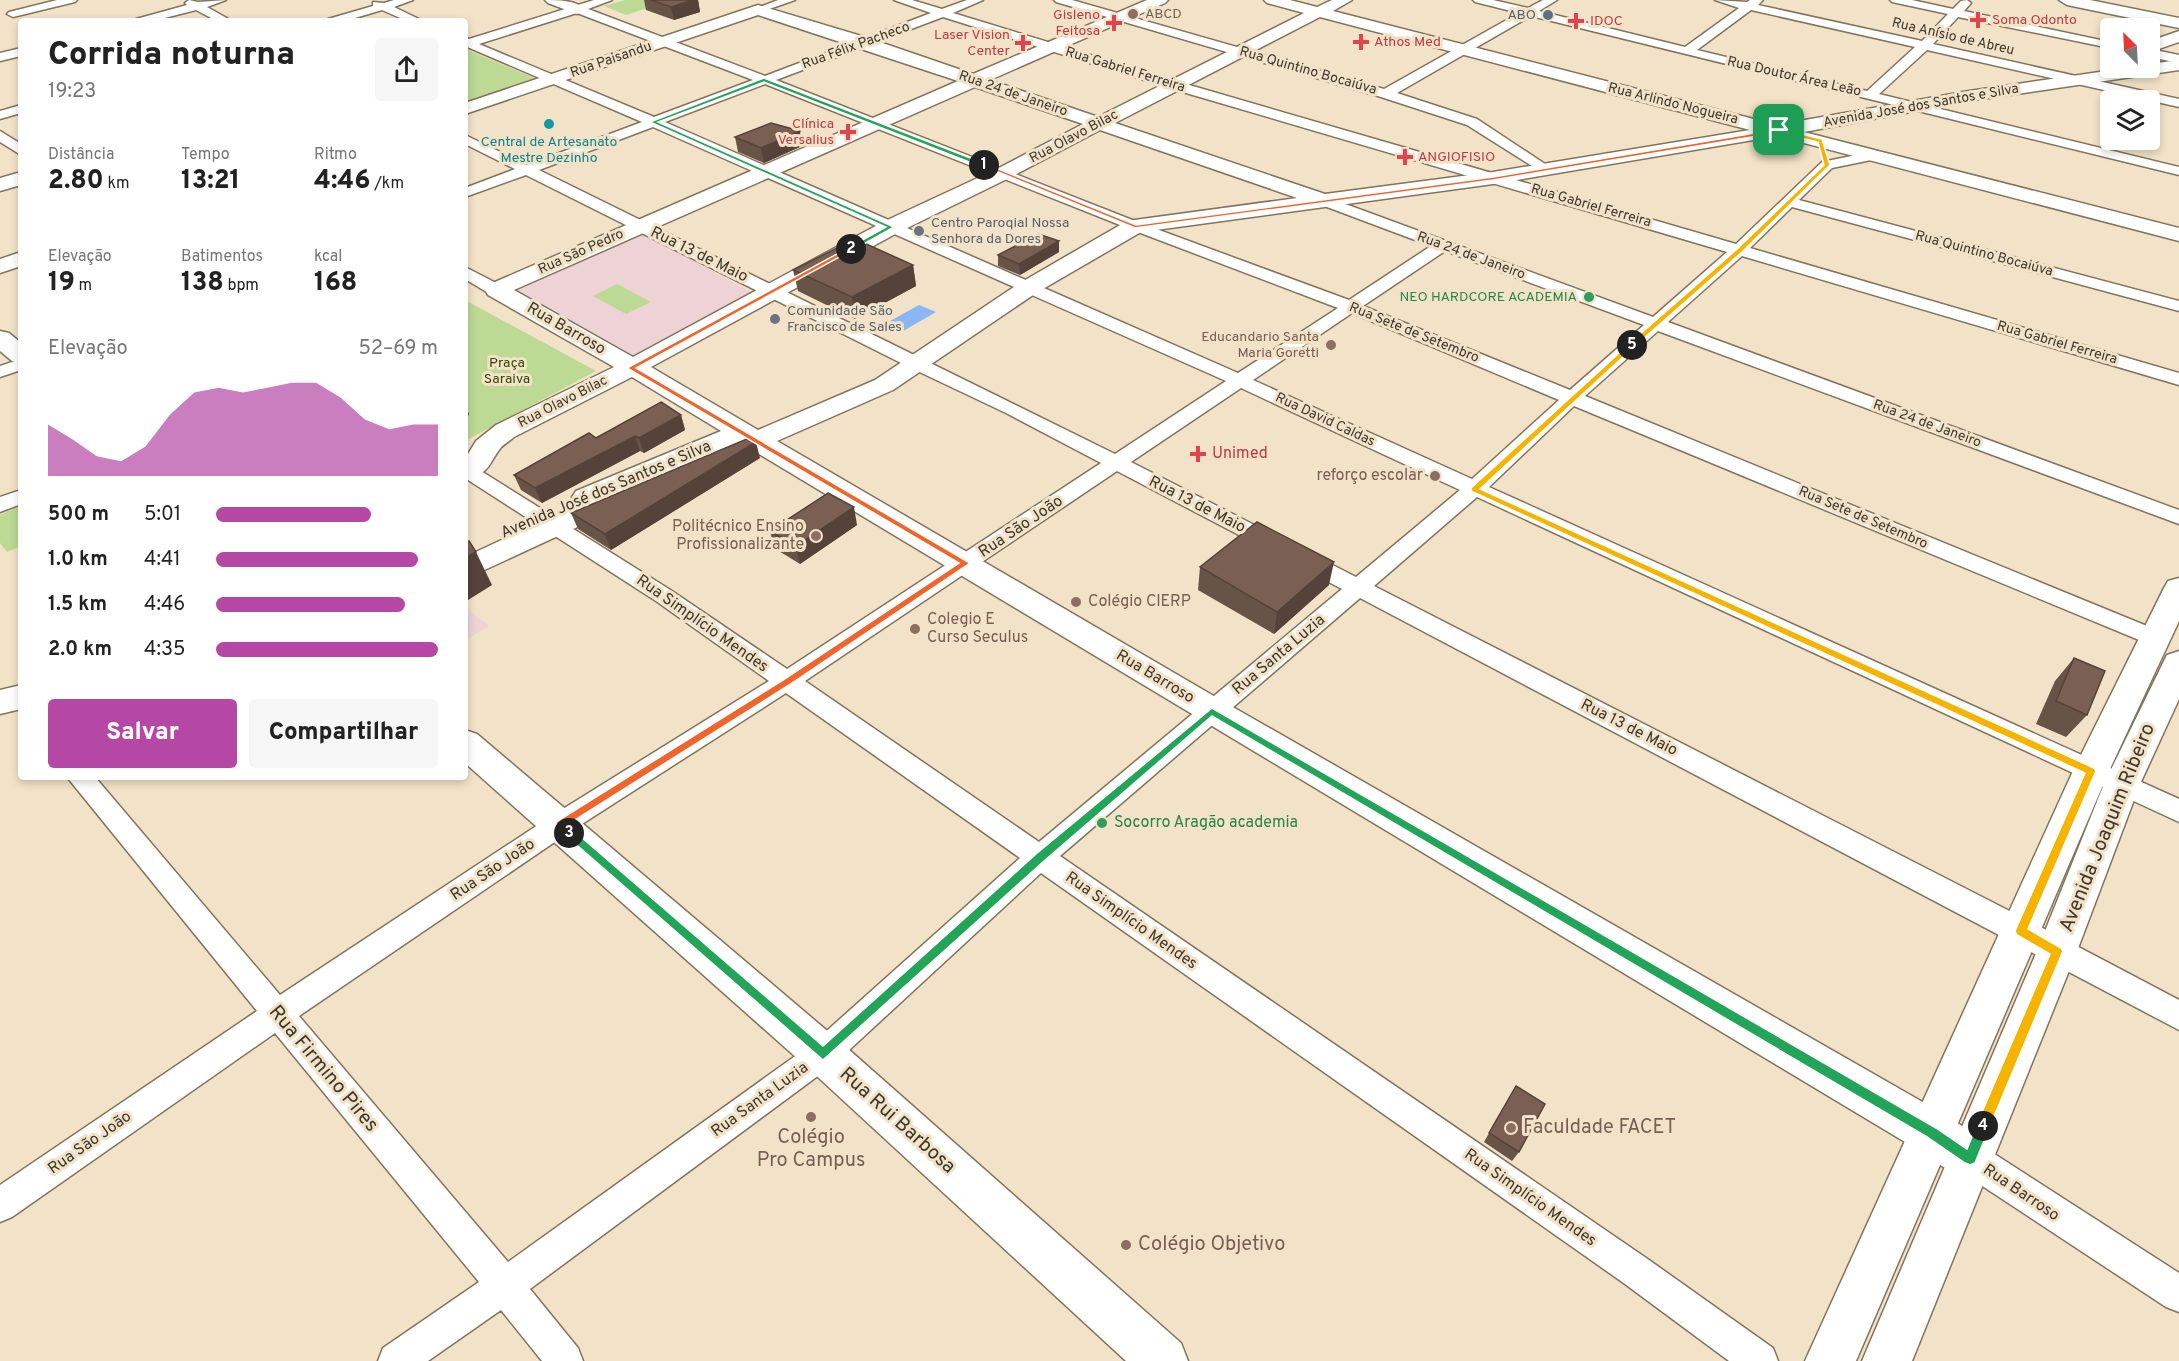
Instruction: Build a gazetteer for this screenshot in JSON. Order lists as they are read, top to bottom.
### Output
{
  "streets": {
    "street": [
      "Rua Anísio de Abreu",
      "Rua Félix Pacheco",
      "Rua Paisandu",
      "Rua Gabriel Ferreira",
      "Rua Quintino Bocaiúva",
      "Rua Doutor Área Leão",
      "Rua 24 de Janeiro",
      "Rua Arlindo Nogueira",
      "Avenida José dos Santos e Silva",
      "Rua Olavo Bilac",
      "Rua São Pedro",
      "Rua 13 de Maio",
      "Rua Barroso",
      "Rua Sete de Setembro",
      "Rua David Caldas",
      "Rua São João",
      "Rua Simplício Mendes",
      "Rua Santa Luzia",
      "Avenida Joaquim Ribeiro",
      "Rua Firmino Pires",
      "Rua Rui Barbosa"
    ]
  },
  "crossings": [
    ["Rua Anísio de Abreu", "Avenida José dos Santos e Silva"],
    ["Rua Félix Pacheco", "Rua Gabriel Ferreira"],
    ["Rua Félix Pacheco", "Rua 24 de Janeiro"],
    ["Rua Félix Pacheco", "Rua 13 de Maio"],
    ["Rua Félix Pacheco", "Rua Sete de Setembro"],
    ["Rua Félix Pacheco", "Rua David Caldas"],
    ["Rua Paisandu", "Rua 24 de Janeiro"],
    ["Rua Paisandu", "Rua Sete de Setembro"],
    ["Rua Paisandu", "Rua David Caldas"],
    ["Rua Gabriel Ferreira", "Avenida José dos Santos e Silva"],
    ["Rua Gabriel Ferreira", "Rua Olavo Bilac"],
    ["Rua Gabriel Ferreira", "Rua São Pedro"],
    ["Rua Gabriel Ferreira", "Rua Santa Luzia"],
    ["Rua Quintino Bocaiúva", "Avenida José dos Santos e Silva"],
    ["Rua Quintino Bocaiúva", "Rua Olavo Bilac"],
    ["Rua Quintino Bocaiúva", "Rua São Pedro"],
    ["Rua Quintino Bocaiúva", "Rua Santa Luzia"],
    ["Rua Doutor Área Leão", "Avenida José dos Santos e Silva"],
    ["Rua 24 de Janeiro", "Avenida José dos Santos e Silva"],
    ["Rua 24 de Janeiro", "Rua Olavo Bilac"],
    ["Rua 24 de Janeiro", "Rua São Pedro"],
    ["Rua 24 de Janeiro", "Rua São João"],
    ["Rua 24 de Janeiro", "Rua Santa Luzia"],
    ["Rua Arlindo Nogueira", "Avenida José dos Santos e Silva"],
    ["Rua Arlindo Nogueira", "Rua Olavo Bilac"],
    ["Avenida José dos Santos e Silva", "Rua 13 de Maio"],
    ["Avenida José dos Santos e Silva", "Rua Barroso"],
    ["Avenida José dos Santos e Silva", "Rua Sete de Setembro"],
    ["Avenida José dos Santos e Silva", "Rua David Caldas"],
    ["Avenida José dos Santos e Silva", "Rua Simplício Mendes"],
    ["Rua Olavo Bilac", "Rua 13 de Maio"],
    ["Rua Olavo Bilac", "Rua Barroso"],
    ["Rua Olavo Bilac", "Rua Sete de Setembro"],
    ["Rua Olavo Bilac", "Rua David Caldas"],
    ["Rua São Pedro", "Rua 13 de Maio"],
    ["Rua São Pedro", "Rua Barroso"],
    ["Rua São Pedro", "Rua Sete de Setembro"],
    ["Rua São Pedro", "Rua David Caldas"],
    ["Rua 13 de Maio", "Rua São João"],
    ["Rua 13 de Maio", "Rua Santa Luzia"],
    ["Rua 13 de Maio", "Avenida Joaquim Ribeiro"],
    ["Rua Barroso", "Rua São João"],
    ["Rua Barroso", "Rua Santa Luzia"],
    ["Rua Barroso", "Avenida Joaquim Ribeiro"],
    ["Rua Sete de Setembro", "Rua São João"],
    ["Rua Sete de Setembro", "Rua Santa Luzia"],
    ["Rua Sete de Setembro", "Avenida Joaquim Ribeiro"],
    ["Rua David Caldas", "Rua São João"],
    ["Rua David Caldas", "Rua Santa Luzia"],
    ["Rua David Caldas", "Avenida Joaquim Ribeiro"],
    ["Rua São João", "Rua Simplício Mendes"],
    ["Rua São João", "Rua Firmino Pires"],
    ["Rua São João", "Rua Rui Barbosa"],
    ["Rua Simplício Mendes", "Rua Santa Luzia"],
    ["Rua Santa Luzia", "Rua Firmino Pires"],
    ["Rua Santa Luzia", "Rua Rui Barbosa"]
  ],
  "parks": ["Praça Saraiva"],
  "places": {
    "other": [
      "ABCD",
      "ABO",
      "Central de Artesanato Mestre Dezinho",
      "Centro Paroqial Nossa Senhora da Dores",
      "NEO HARDCORE ACADEMIA",
      "Comunidade São Francisco de Sales",
      "Educandario Santa Maria Goretti",
      "reforço escolar",
      "Politécnico Ensino Profissionalizante",
      "Colégio CIERP",
      "Colegio E Curso Seculus",
      "Socorro Aragão academia",
      "Colégio Pro Campus",
      "Faculdade FACET",
      "Colégio Objetivo"
    ],
    "health": [
      "Soma Odonto",
      "IDOC",
      "Gisleno Feitosa",
      "Athos Med",
      "Laser Vision Center",
      "Clínica Versalius",
      "ANGIOFISIO",
      "Unimed"
    ]
  },
  "north": "top left",
  "page": {
    "heading": ["Corrida noturna", "19:23"],
    "stats": [
      ["Distância", "2.80 km"],
      ["Tempo", "13:21"],
      ["Ritmo", "4:46 /km"],
      ["Elevação", "19 m"],
      ["Batimentos", "138 bpm"],
      ["kcal", "168"]
    ],
    "pins": [
      "1",
      "2",
      "5",
      "3",
      "4"
    ],
    "chart": ["Elevação", "52–69 m"],
    "list": [
      {
        "name": "500 m",
        "note": "5:01"
      },
      {
        "name": "1.0 km",
        "note": "4:41"
      },
      {
        "name": "1.5 km",
        "note": "4:46"
      },
      {
        "name": "2.0 km",
        "note": "4:35"
      }
    ],
    "buttons": ["Salvar", "Compartilhar"]
  }
}
